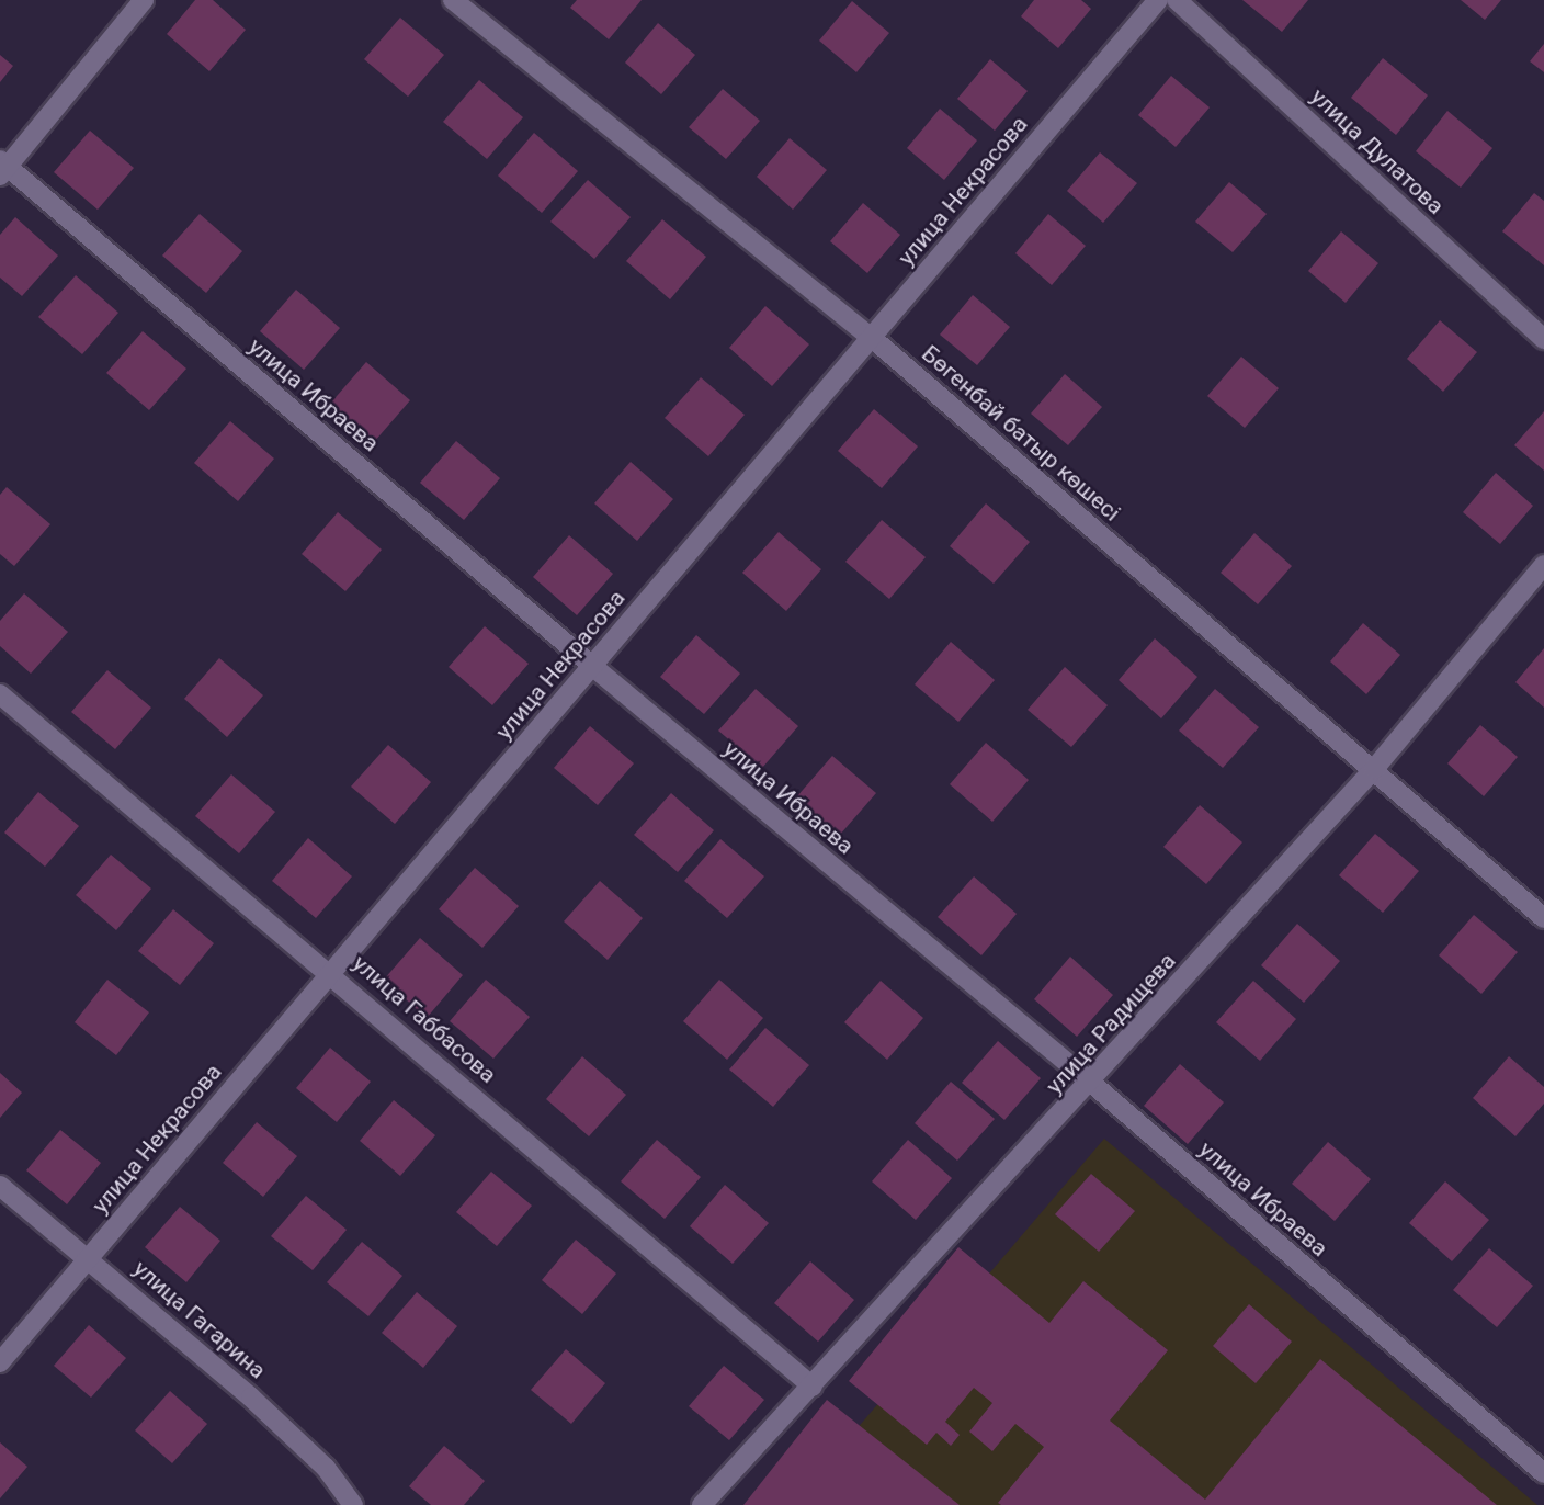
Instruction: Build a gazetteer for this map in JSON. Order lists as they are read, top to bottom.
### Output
{
  "streets": {
    "street": [
      "улица Дулатова",
      "улица Некрасова",
      "улица Ибраева",
      "Бөгенбай батыр көшесі",
      "улица Габбасова",
      "улица Радищева",
      "улица Гагарина"
    ]
  },
  "crossings": [
    ["улица Некрасова", "улица Ибраева"],
    ["улица Некрасова", "Бөгенбай батыр көшесі"],
    ["улица Некрасова", "улица Габбасова"],
    ["улица Некрасова", "улица Гагарина"],
    ["улица Ибраева", "улица Радищева"],
    ["Бөгенбай батыр көшесі", "улица Радищева"],
    ["улица Габбасова", "улица Радищева"]
  ]
}
